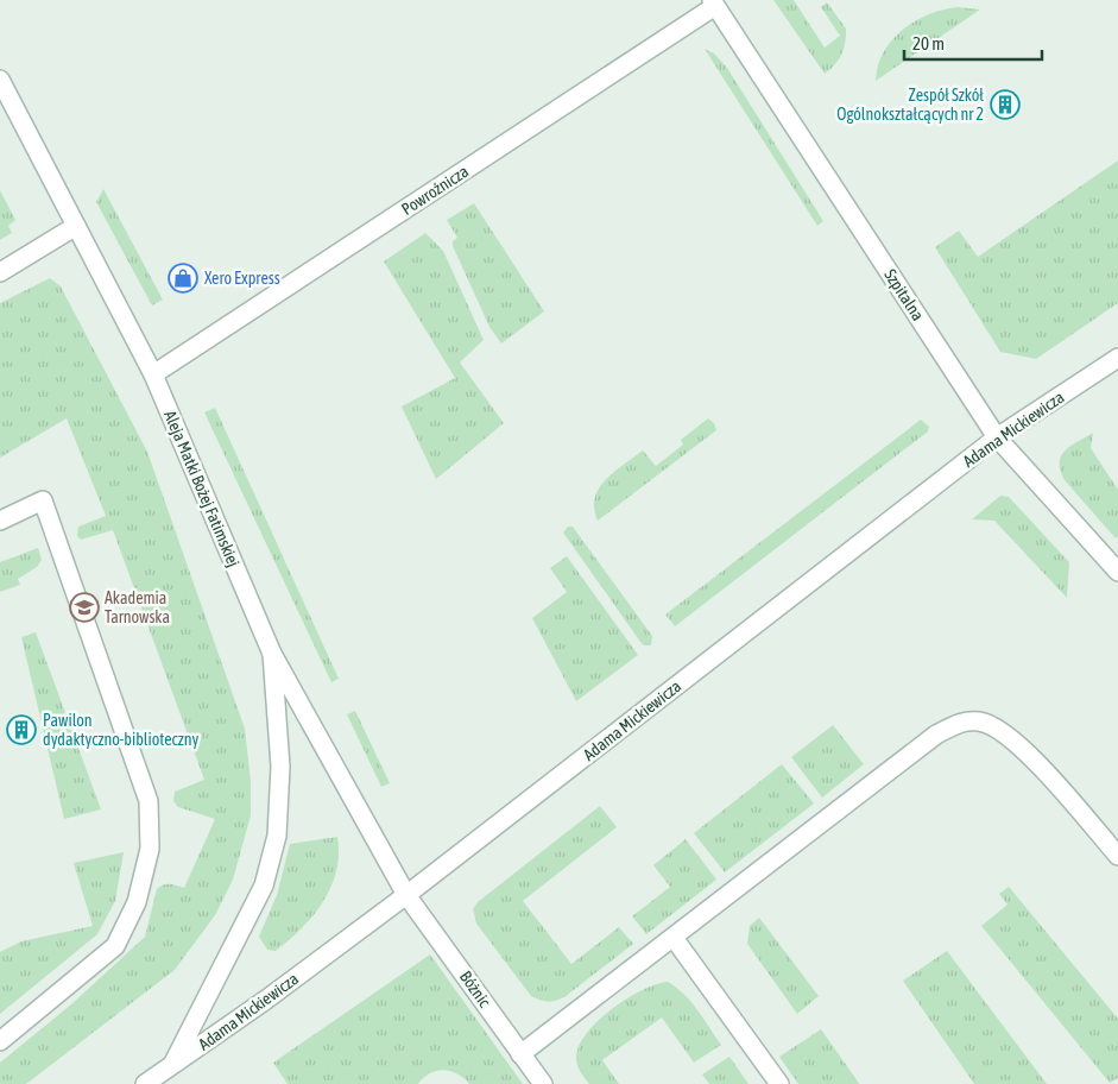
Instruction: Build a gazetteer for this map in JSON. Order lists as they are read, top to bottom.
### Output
{
  "streets": {
    "street": [
      "Powroźnicza",
      "Szpitalna",
      "Adama Mickiewicza",
      "Aleja Matki Bożej Fatimskiej",
      "Bóżnic"
    ]
  },
  "crossings": [
    ["Powroźnicza", "Szpitalna"],
    ["Powroźnicza", "Aleja Matki Bożej Fatimskiej"],
    ["Szpitalna", "Adama Mickiewicza"],
    ["Adama Mickiewicza", "Aleja Matki Bożej Fatimskiej"],
    ["Adama Mickiewicza", "Bóżnic"],
    ["Aleja Matki Bożej Fatimskiej", "Bóżnic"]
  ],
  "places": {
    "building": ["Zespół Szkół Ogólnokształcących nr 2", "Pawilon dydaktyczno-biblioteczny"],
    "shop": ["Xero Express"],
    "school or university": ["Akademia Tarnowska"]
  },
  "scale_bar": "20 m"
}
